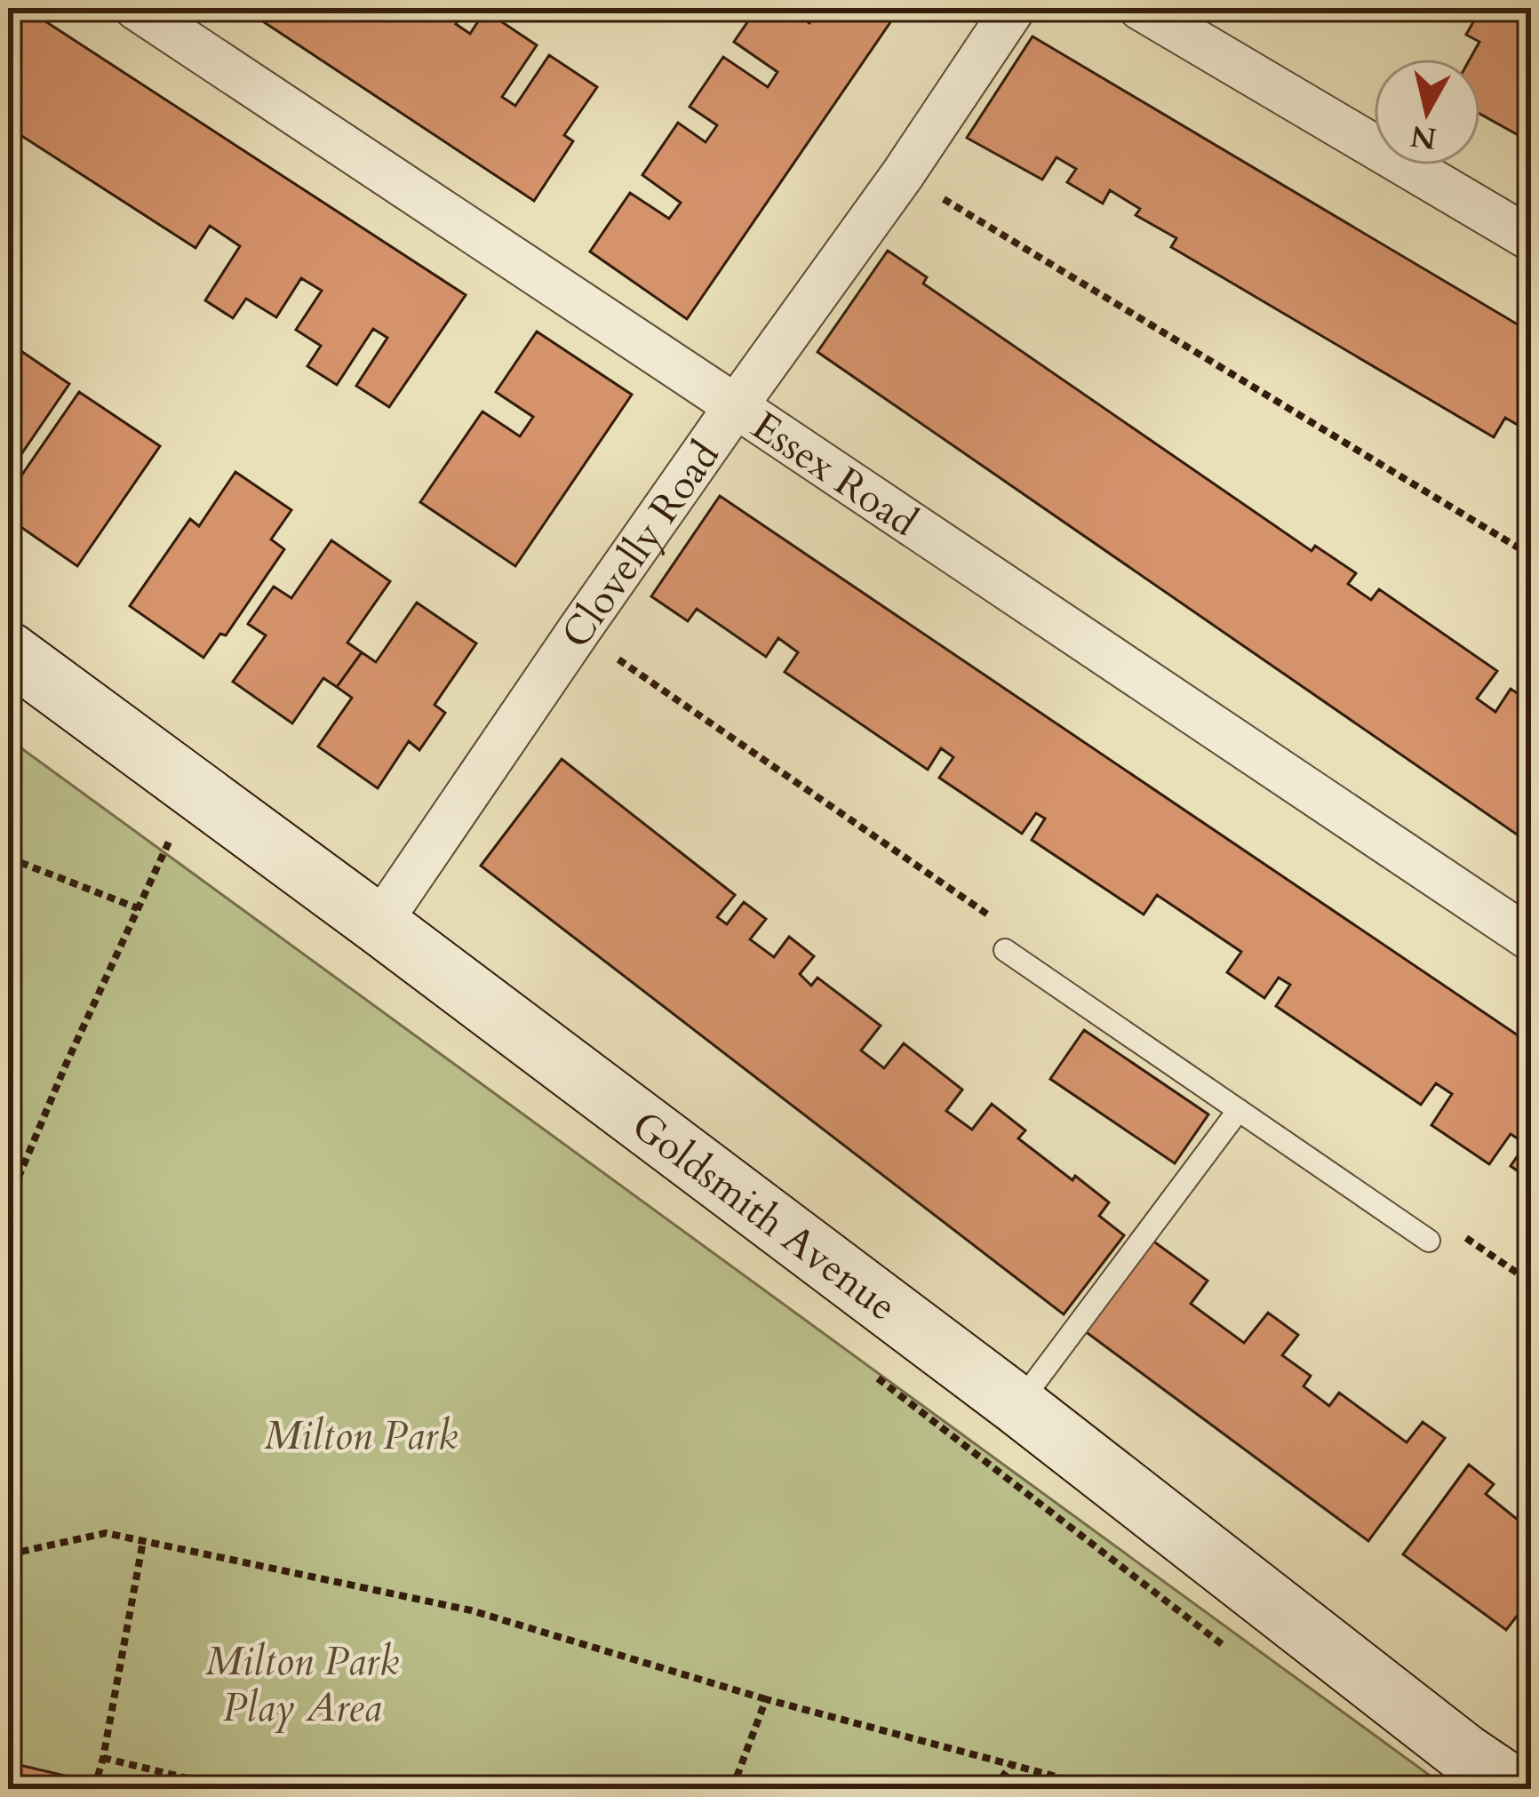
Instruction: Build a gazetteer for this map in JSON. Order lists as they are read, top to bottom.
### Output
{
  "streets": {
    "main road": ["Goldsmith Avenue"],
    "street": ["Essex Road", "Clovelly Road"]
  },
  "crossings": [
    ["Essex Road", "Clovelly Road"],
    ["Clovelly Road", "Goldsmith Avenue"]
  ],
  "parks": ["Milton Park", "Milton Park Play Area"],
  "north": "bottom"
}
